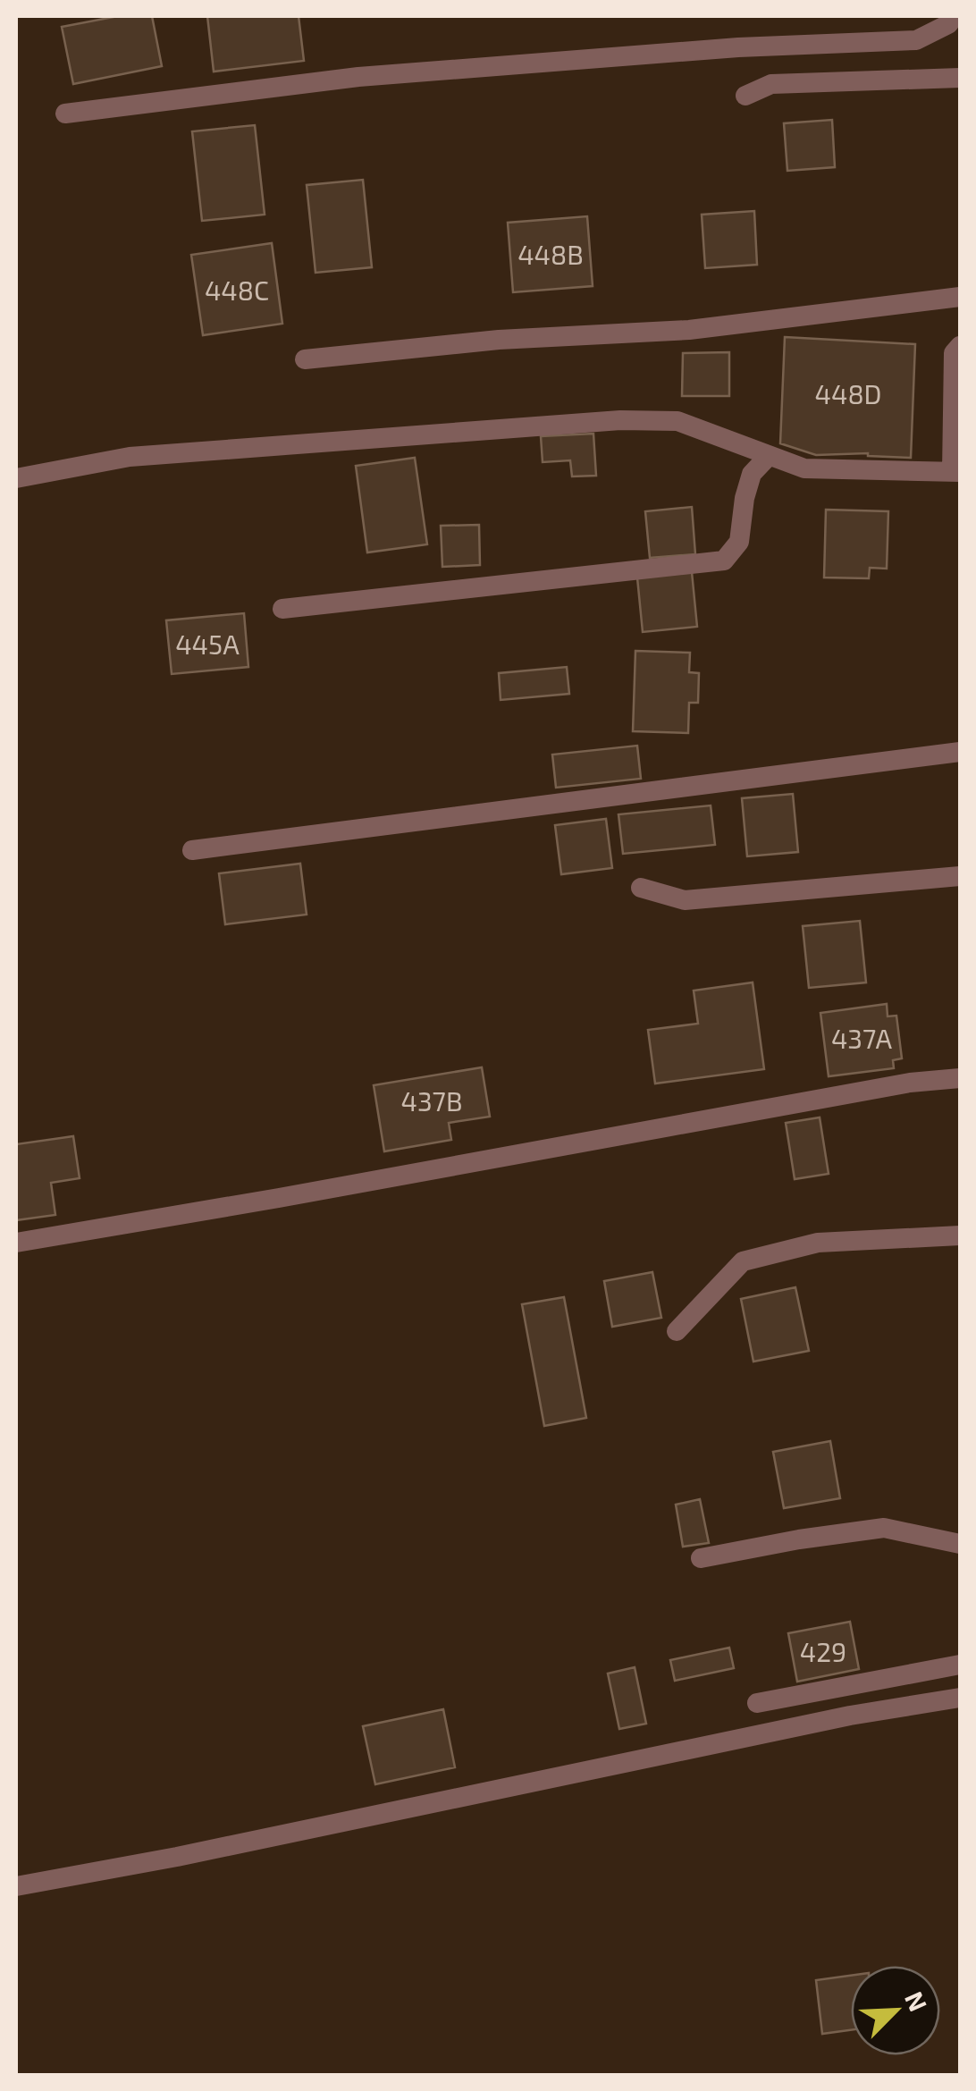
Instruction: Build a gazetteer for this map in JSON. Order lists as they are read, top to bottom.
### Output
{
  "house_numbers": [
    "448B",
    "448C",
    "448D",
    "445A",
    "437A",
    "437B",
    "429"
  ],
  "north": "top right"
}
